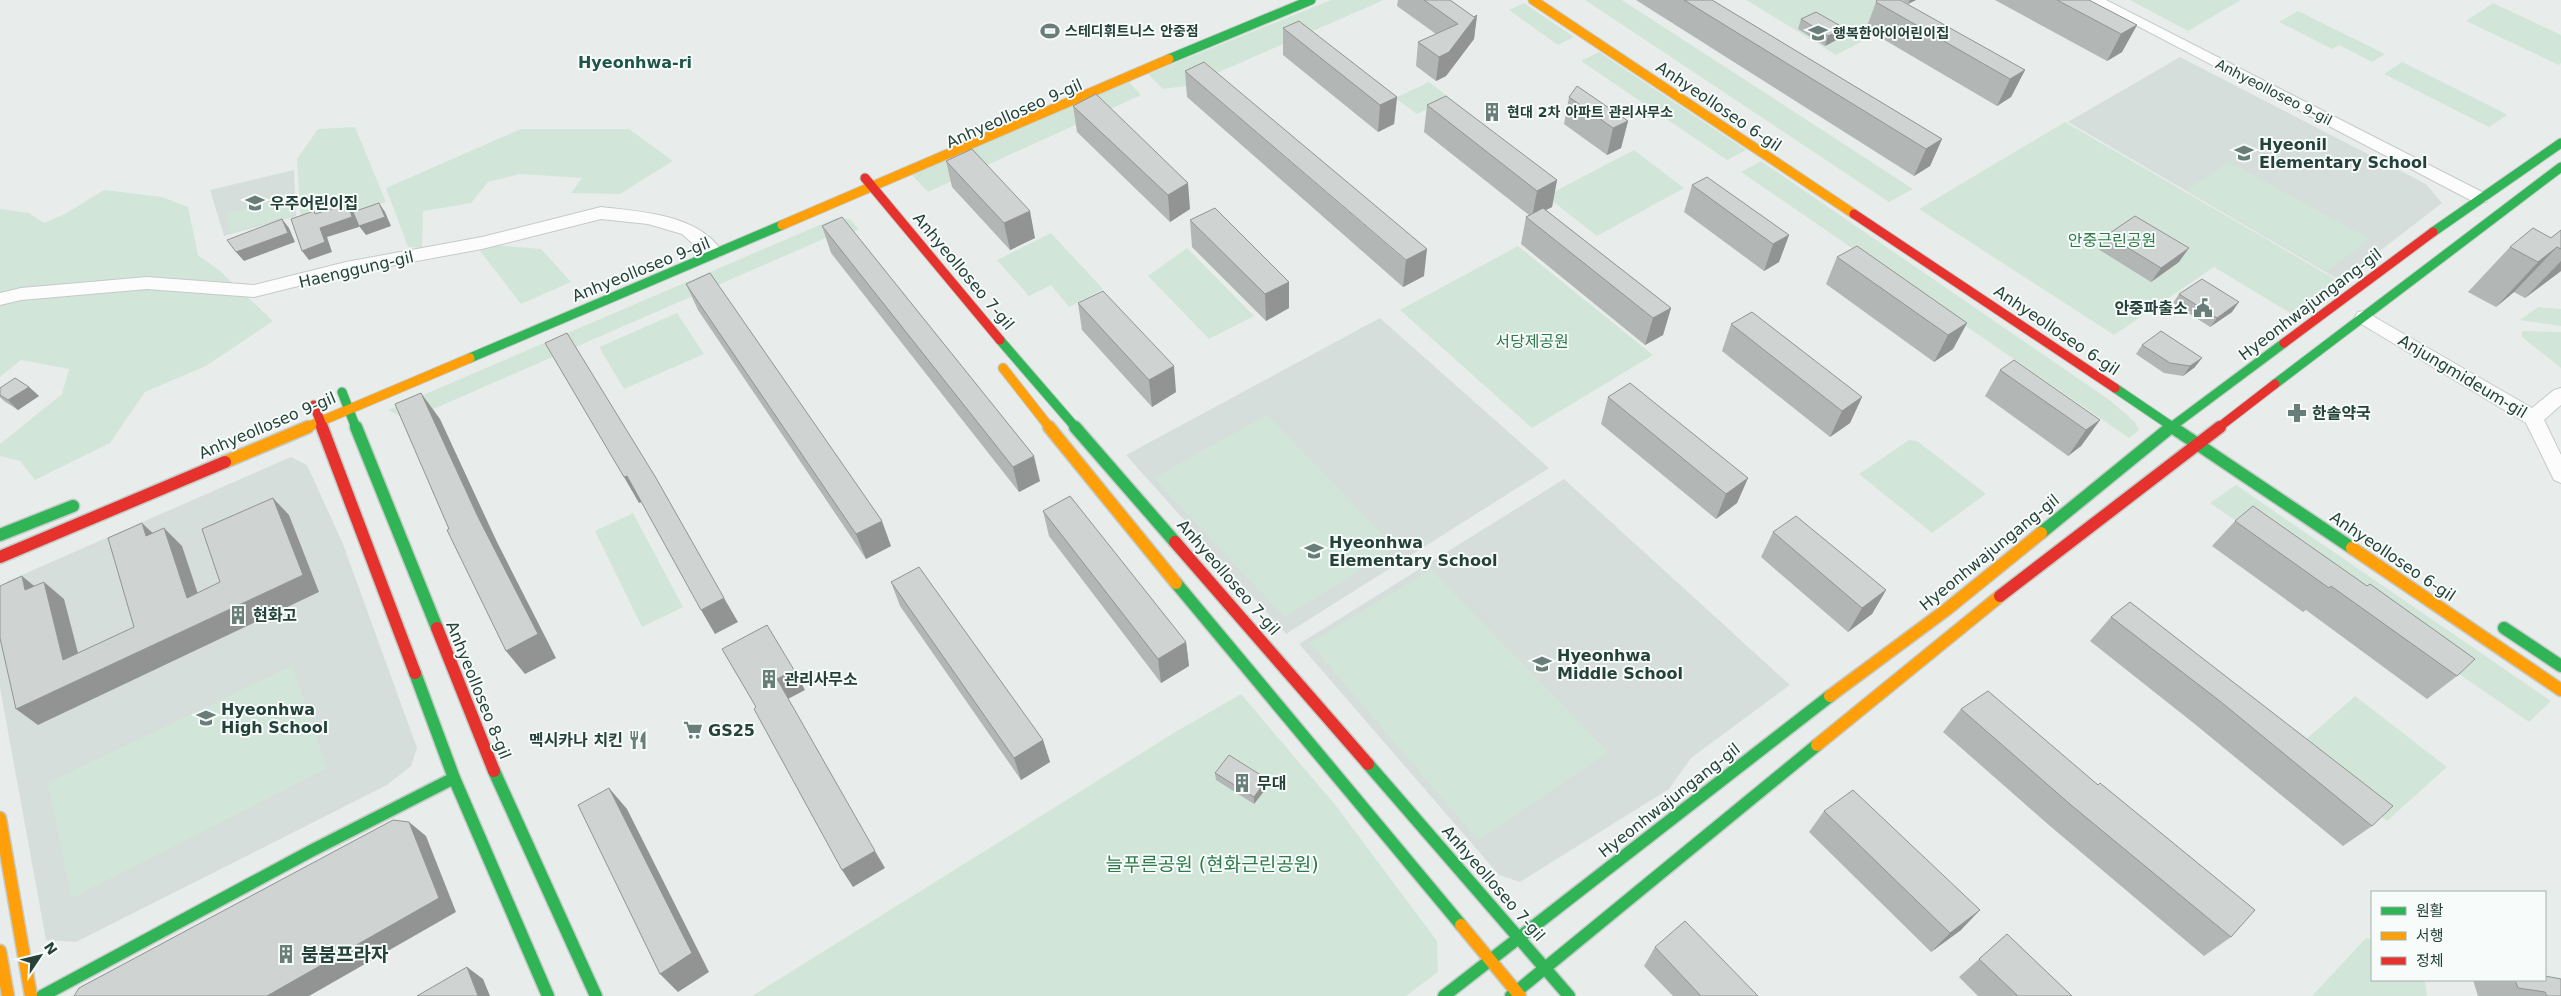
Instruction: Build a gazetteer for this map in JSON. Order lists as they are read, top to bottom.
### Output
{
  "streets": {
    "street": [
      "Anhyeolloseo 9-gil",
      "Anhyeolloseo 6-gil",
      "Haenggung-gil",
      "Anhyeolloseo 7-gil",
      "Hyeonhwajungang-gil",
      "Anjungmideum-gil",
      "Anhyeolloseo 8-gil"
    ]
  },
  "crossings": [
    ["Anhyeolloseo 9-gil", "Anhyeolloseo 7-gil"],
    ["Anhyeolloseo 9-gil", "Hyeonhwajungang-gil"],
    ["Anhyeolloseo 9-gil", "Anhyeolloseo 8-gil"],
    ["Anhyeolloseo 6-gil", "Hyeonhwajungang-gil"],
    ["Anhyeolloseo 7-gil", "Hyeonhwajungang-gil"]
  ],
  "districts": ["Hyeonhwa-ri"],
  "parks": ["안중근린공원", "서당제공원", "늘푸른공원 (현화근린공원)"],
  "places": {
    "sports": ["스테디휘트니스 안중점"],
    "school or university": [
      "행복한아이어린이집",
      "Hyeonil Elementary School",
      "우주어린이집",
      "Hyeonhwa Elementary School",
      "Hyeonhwa Middle School",
      "Hyeonhwa High School"
    ],
    "building": [
      "현대 2차 아파트 관리사무소",
      "현화고",
      "관리사무소",
      "무대",
      "붐붐프라자"
    ],
    "public building": ["안중파출소"],
    "pharmacy": ["한솔약국"],
    "supermarket": ["GS25"],
    "restaurant": ["멕시카나 치킨"]
  },
  "legend": ["원활", "서행", "정체"],
  "north": "top right"
}
